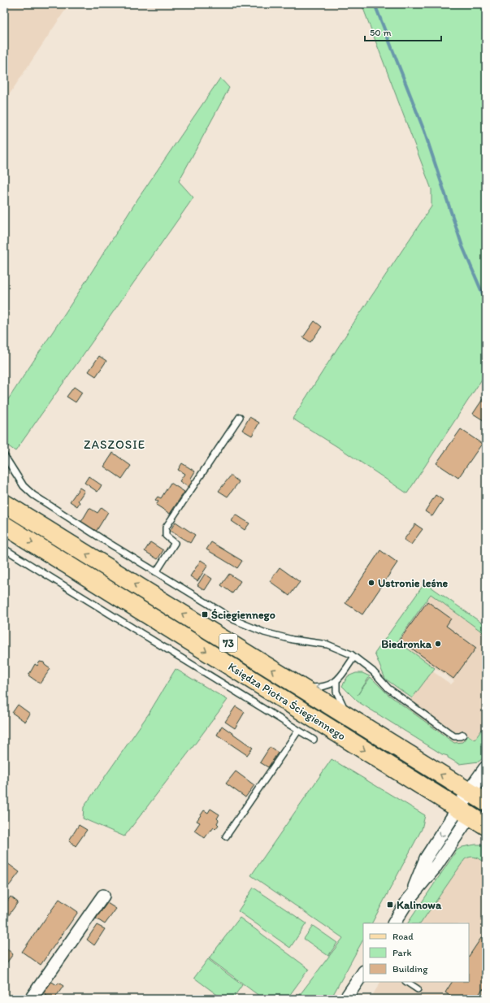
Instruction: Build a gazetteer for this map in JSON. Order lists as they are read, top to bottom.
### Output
{
  "streets": {
    "main road": ["73", "Księdza Piotra Ściegiennego"]
  },
  "districts": ["ZASZOSIE"],
  "places": {
    "other": ["Ustronie leśne", "Biedronka"],
    "transit": ["Ściegiennego", "Kalinowa"]
  },
  "legend": ["Road", "Park", "Building"],
  "scale_bar": "50 m"
}
